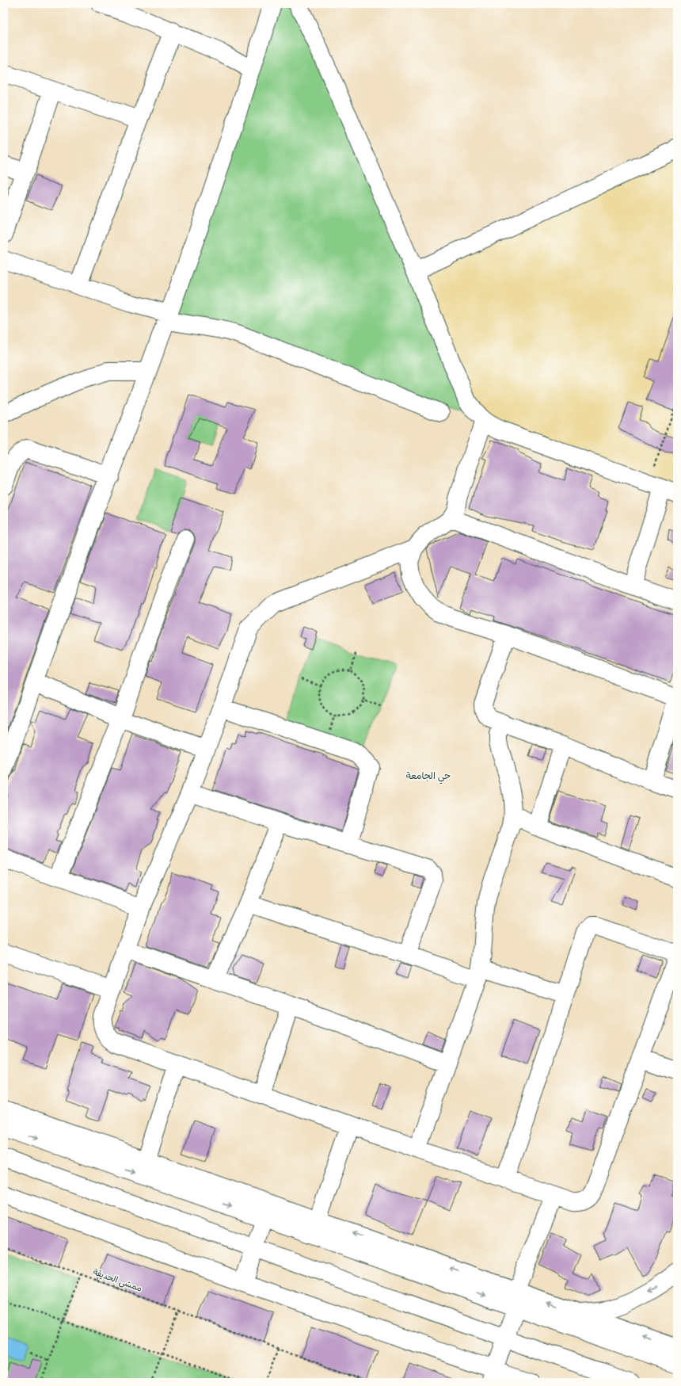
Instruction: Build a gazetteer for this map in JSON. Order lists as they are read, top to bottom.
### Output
{
  "streets": {
    "path": ["ممشى الحديقة"]
  },
  "districts": ["حي الجامعة"]
}
